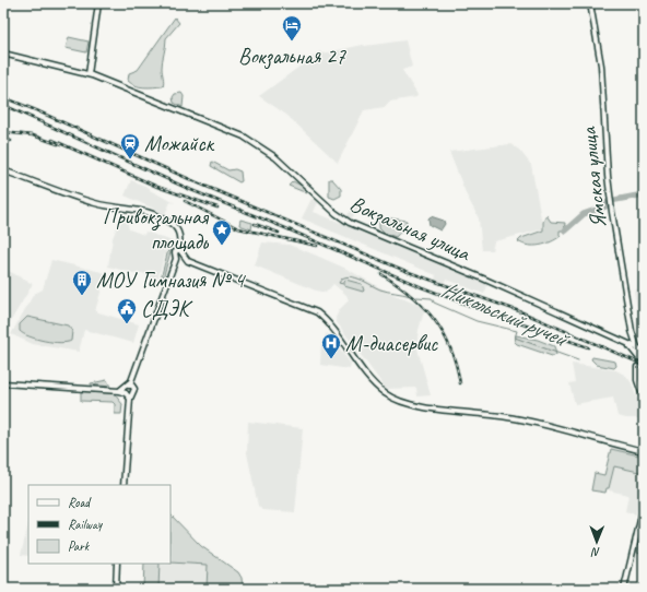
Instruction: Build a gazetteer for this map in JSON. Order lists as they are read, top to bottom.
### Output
{
  "streets": {
    "main road": ["Ямская улица", "Вокзальная улица"]
  },
  "crossings": [
    ["Ямская улица", "Вокзальная улица"]
  ],
  "water": ["Никольский ручей"],
  "places": {
    "hotel": ["Вокзальная 27"],
    "station": ["Можайск"],
    "place": ["Привокзальная площадь"],
    "building": ["МОУ Гимназия № 4"],
    "public building": ["СДЭК"],
    "hospital": ["М-диасервис"]
  },
  "legend": ["Road", "Railway", "Park"],
  "north": "bottom"
}
